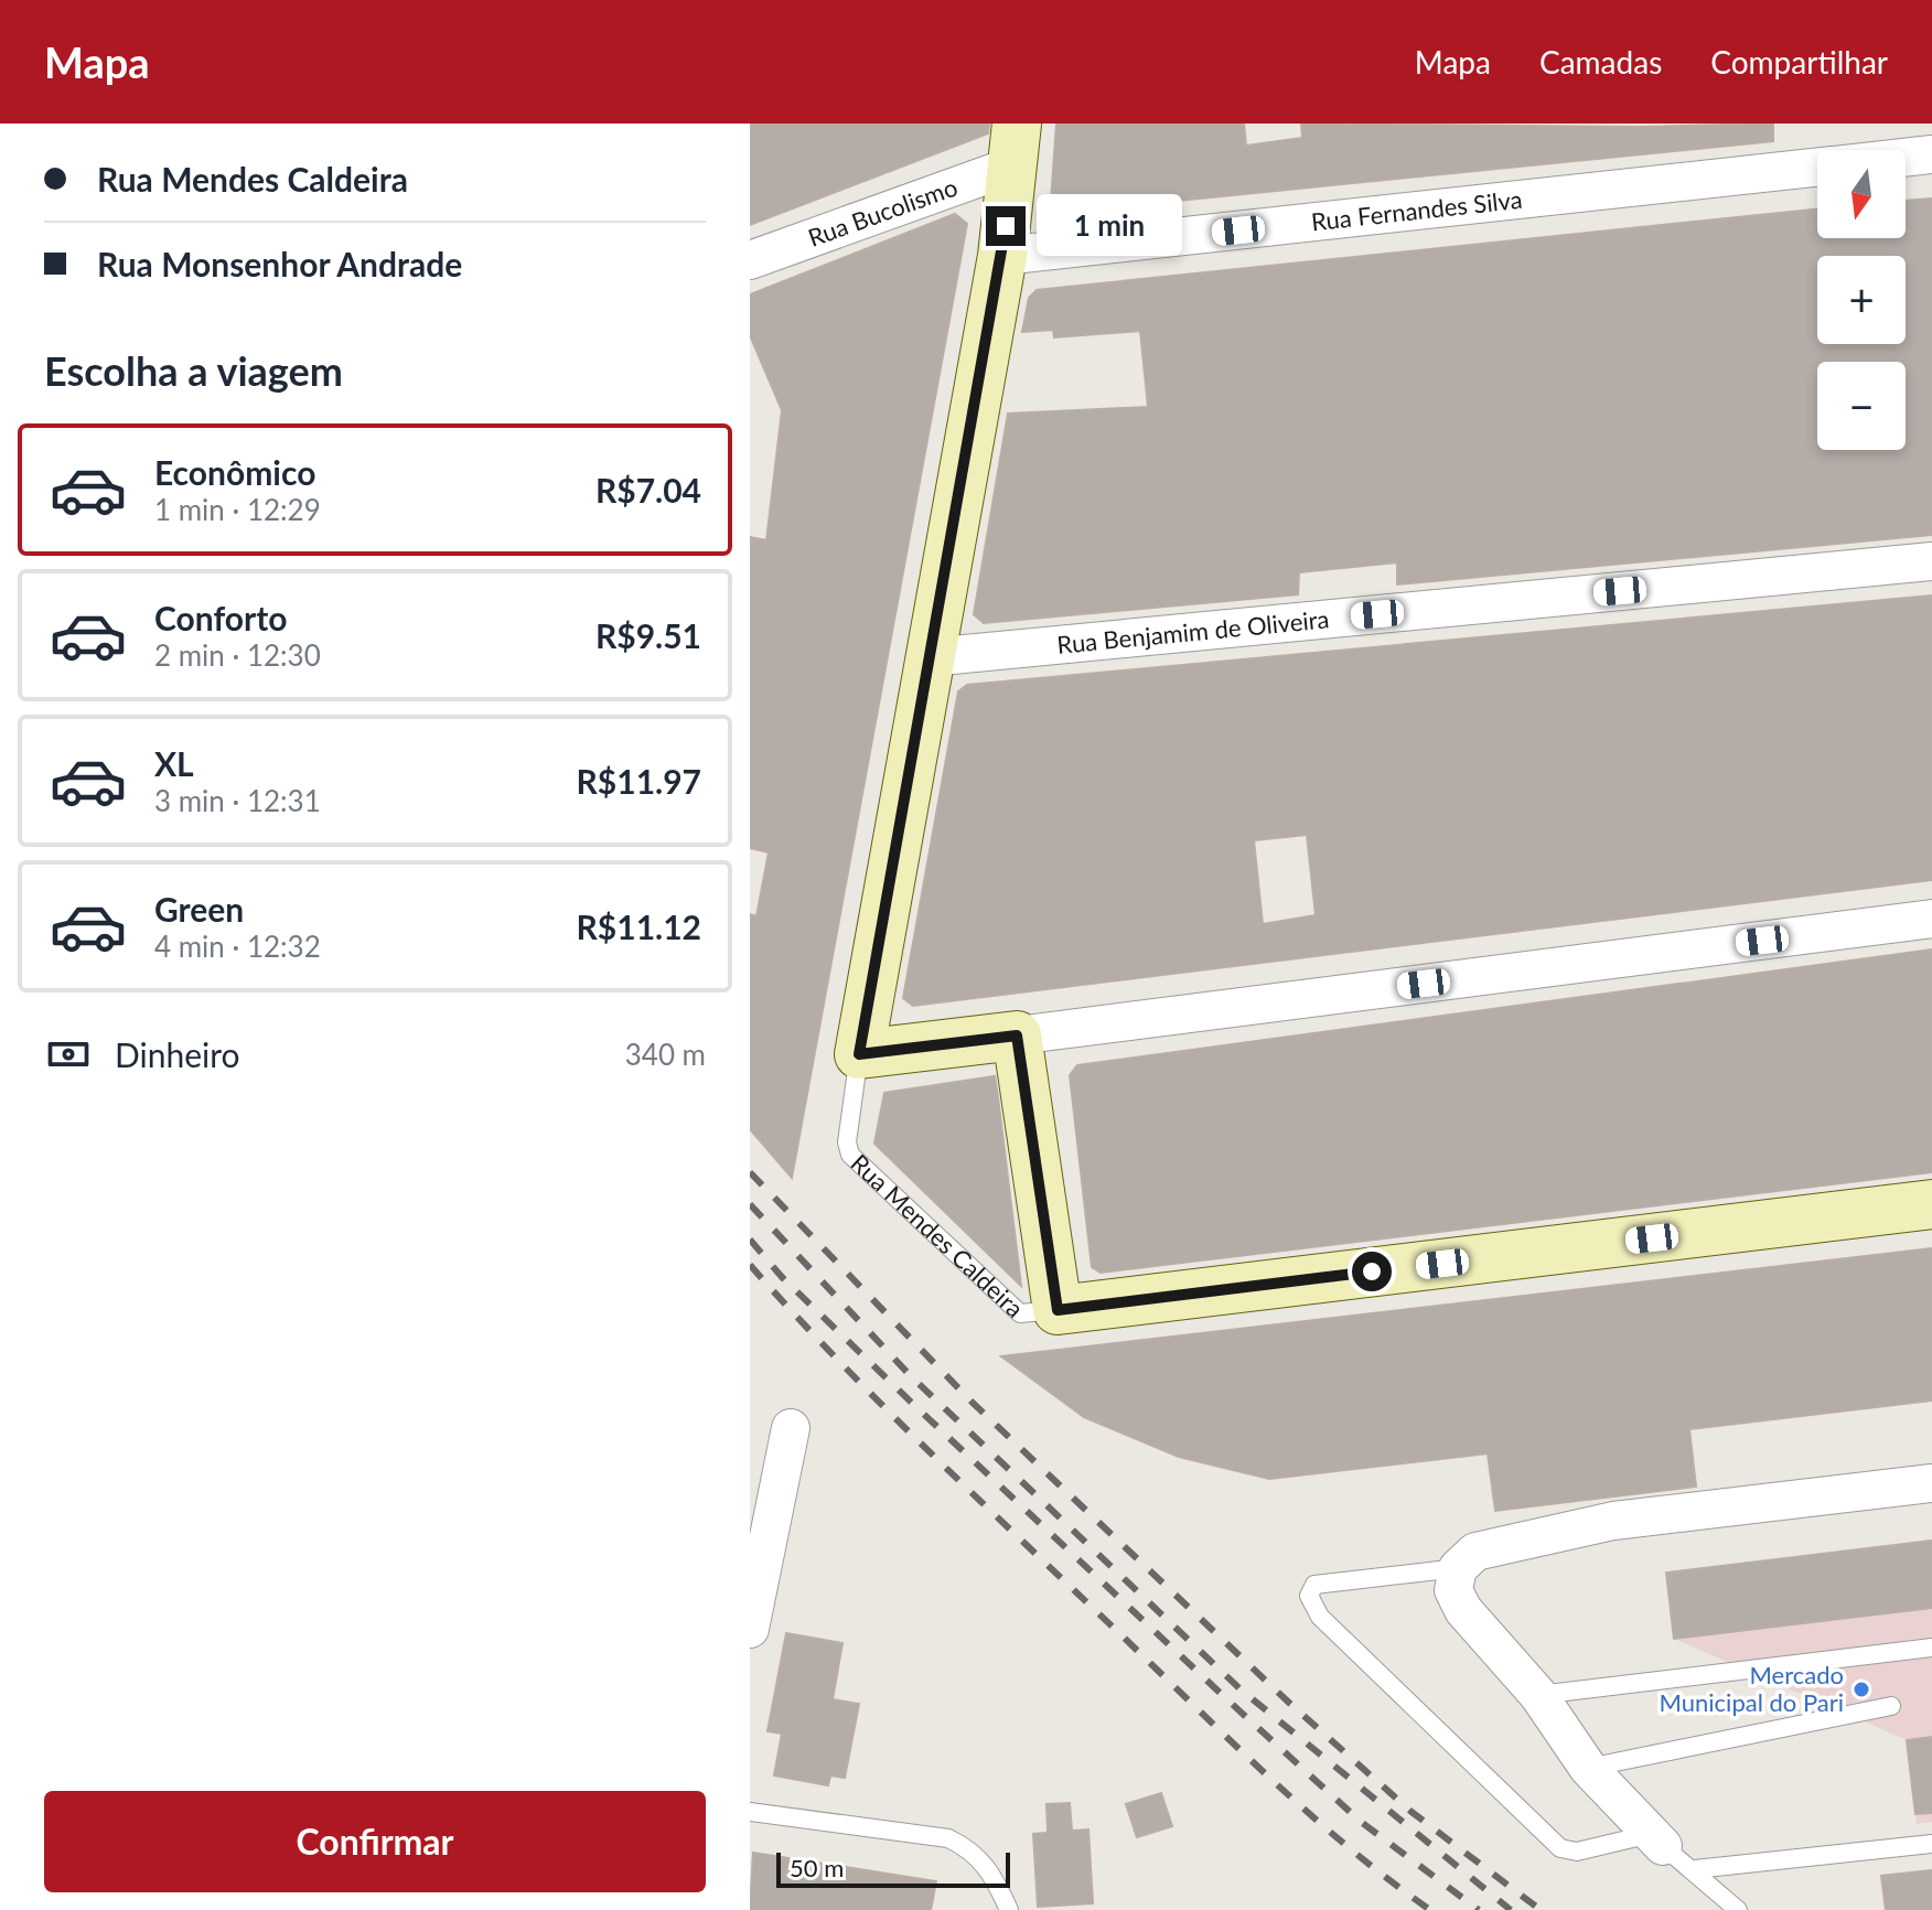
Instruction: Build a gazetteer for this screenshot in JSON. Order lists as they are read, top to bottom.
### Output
{
  "streets": {
    "street": [
      "Rua Fernandes Silva",
      "Rua Bucolismo",
      "Rua Benjamim de Oliveira",
      "Rua Mendes Caldeira"
    ]
  },
  "places": ["Mercado Municipal do Pari"],
  "scale_bar": "50 m",
  "north": "bottom",
  "page": {
    "header": "Mapa",
    "nav": ["Mapa", "Camadas", "Compartilhar"],
    "banner": ["Rua Mendes Caldeira", "Rua Monsenhor Andrade"],
    "map_buttons": ["+", "−"],
    "bubble": "1 min",
    "heading": "Escolha a viagem",
    "list": [
      {
        "name": "Econômico",
        "note": "1 min · 12:29",
        "value": "R$7.04"
      },
      {
        "name": "Conforto",
        "note": "2 min · 12:30",
        "value": "R$9.51"
      },
      {
        "name": "XL",
        "note": "3 min · 12:31",
        "value": "R$11.97"
      },
      {
        "name": "Green",
        "note": "4 min · 12:32",
        "value": "R$11.12"
      }
    ],
    "pay": ["Dinheiro", "340 m"],
    "buttons": "Confirmar",
    "scale": "50 m"
  }
}
